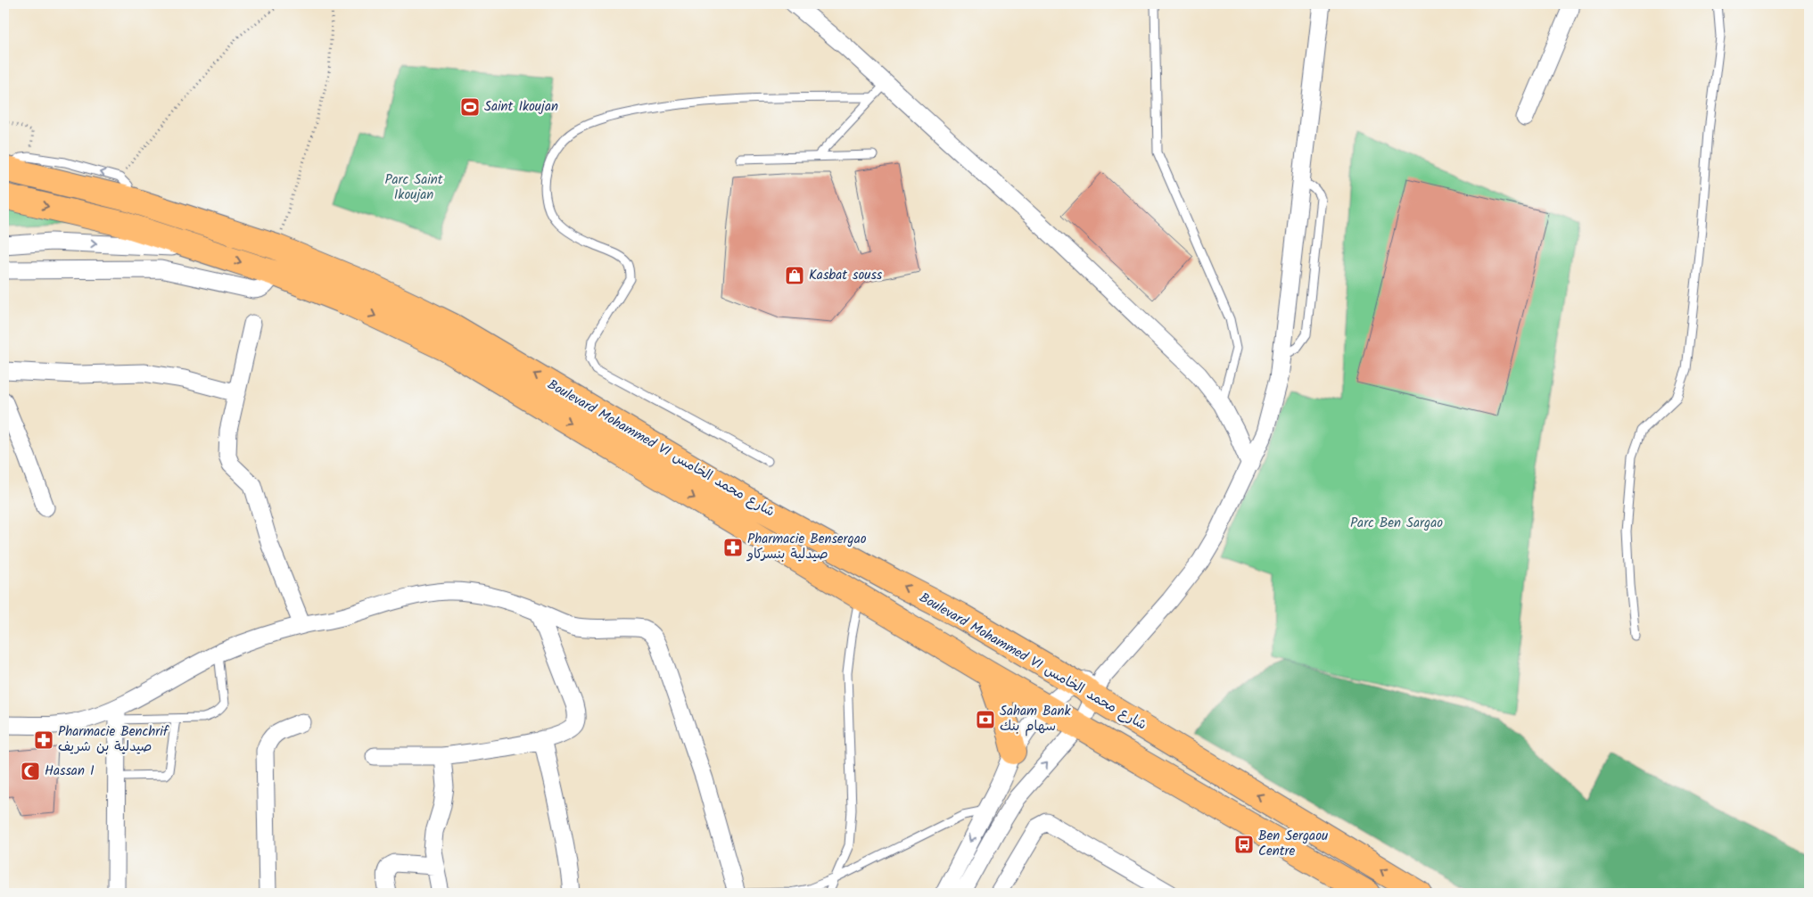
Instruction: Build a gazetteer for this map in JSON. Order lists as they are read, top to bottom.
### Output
{
  "streets": {
    "main road": ["Boulevard Mohammed VI شارع محمد الخامس"]
  },
  "parks": ["Parc Saint Ikoujan", "Parc Ben Sargao"],
  "places": {
    "sports": ["Saint Ikoujan"],
    "shop": ["Kasbat souss"],
    "pharmacy": ["Pharmacie Bensergao صيدلية بنسركاو", "Pharmacie Benchrif صيدلية بن شريف"],
    "bank": ["Saham Bank سهام بنك"],
    "mosque": ["Hassan I"],
    "bus stop": ["Ben Sergaou Centre"]
  }
}
